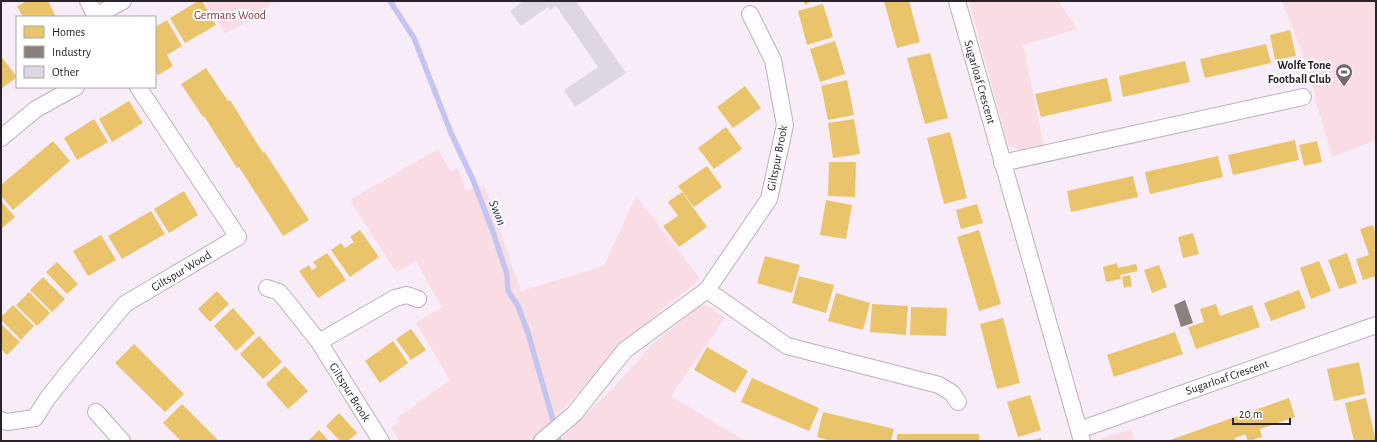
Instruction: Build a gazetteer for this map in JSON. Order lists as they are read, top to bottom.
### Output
{
  "streets": {
    "street": ["Sugarloaf Crescent", "Giltspur Brook", "Giltspur Wood"]
  },
  "water": ["Swan"],
  "parks": ["Germans Wood"],
  "places": {
    "sports": ["Wolfe Tone Football Club"]
  },
  "legend": ["Homes", "Industry", "Other"],
  "scale_bar": "20 m"
}
